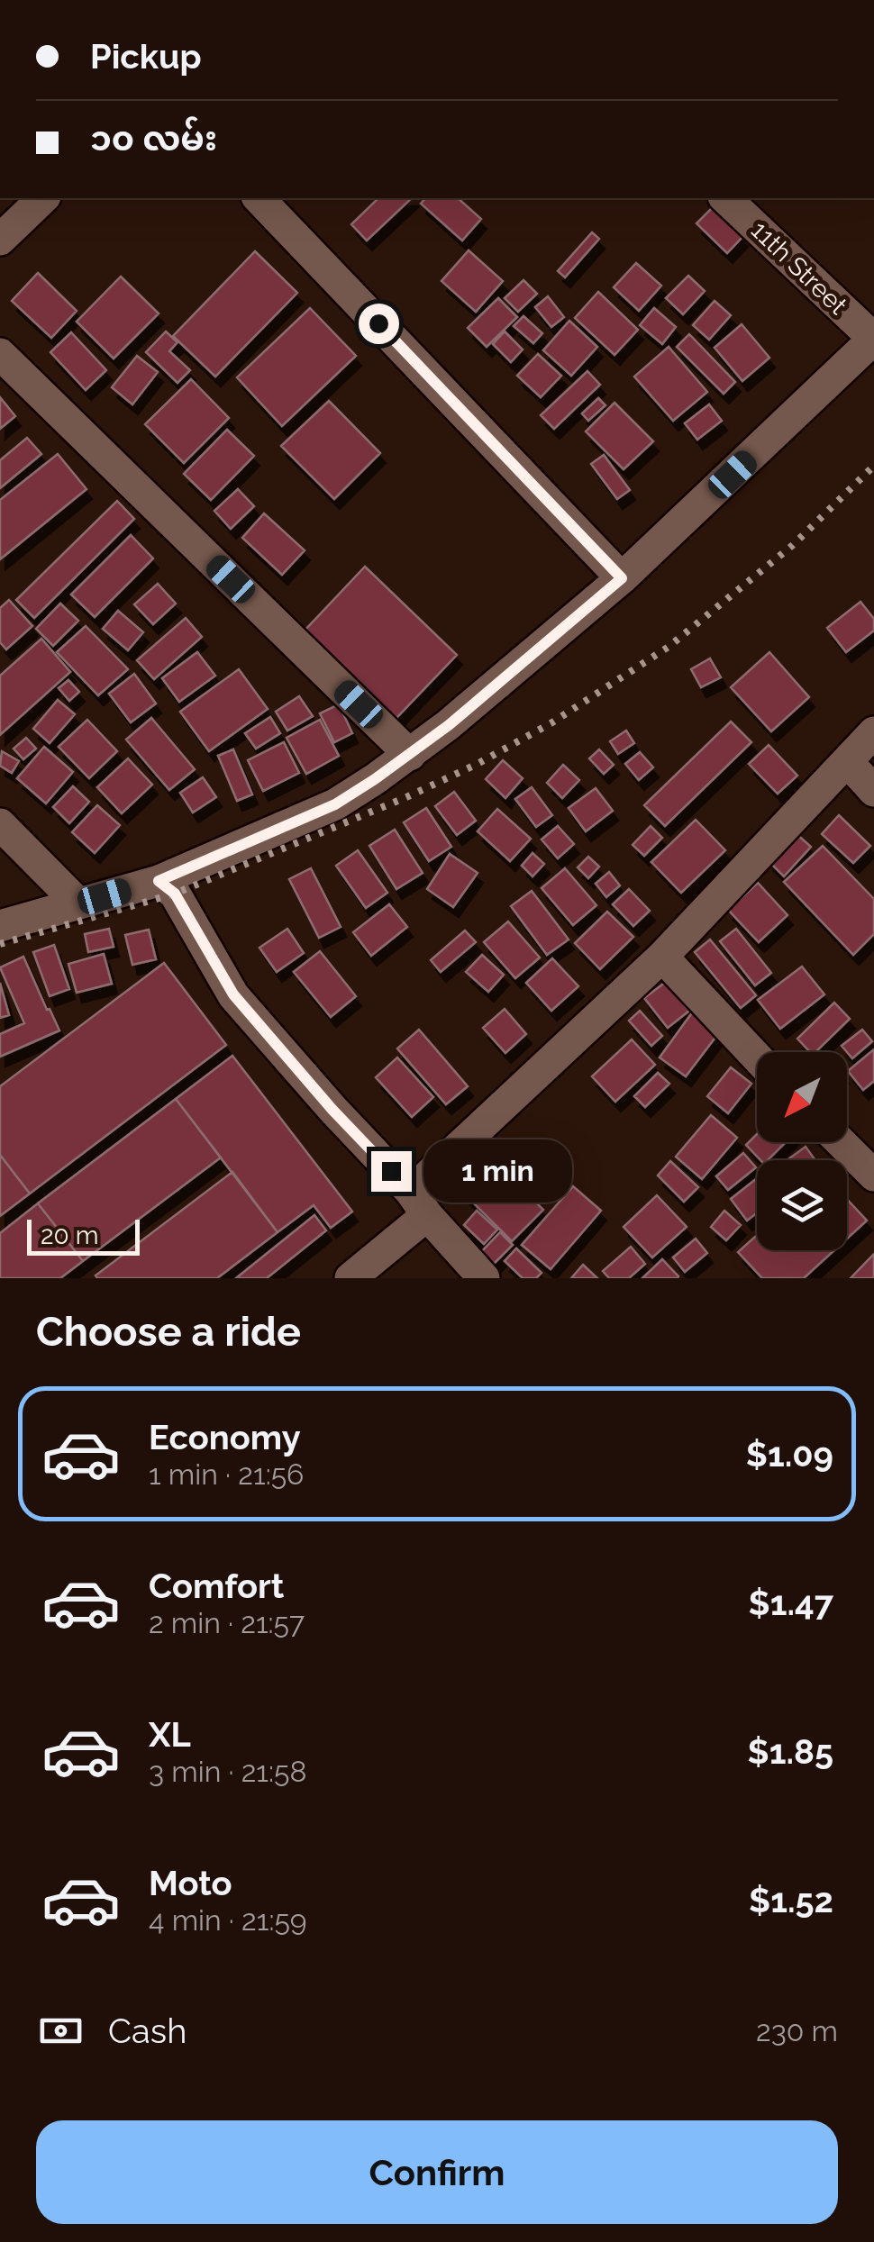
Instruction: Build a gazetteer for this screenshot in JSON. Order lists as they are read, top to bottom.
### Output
{
  "streets": {
    "street": ["11th Street"]
  },
  "scale_bar": "20 m",
  "north": "bottom left",
  "page": {
    "banner": ["Pickup", "၁၀ လမ်း"],
    "bubble": "1 min",
    "scale": "20 m",
    "heading": "Choose a ride",
    "list": [
      {
        "name": "Economy",
        "note": "1 min · 21:56",
        "value": "$1.09"
      },
      {
        "name": "Comfort",
        "note": "2 min · 21:57",
        "value": "$1.47"
      },
      {
        "name": "XL",
        "note": "3 min · 21:58",
        "value": "$1.85"
      },
      {
        "name": "Moto",
        "note": "4 min · 21:59",
        "value": "$1.52"
      }
    ],
    "pay": ["Cash", "230 m"],
    "buttons": "Confirm"
  }
}
